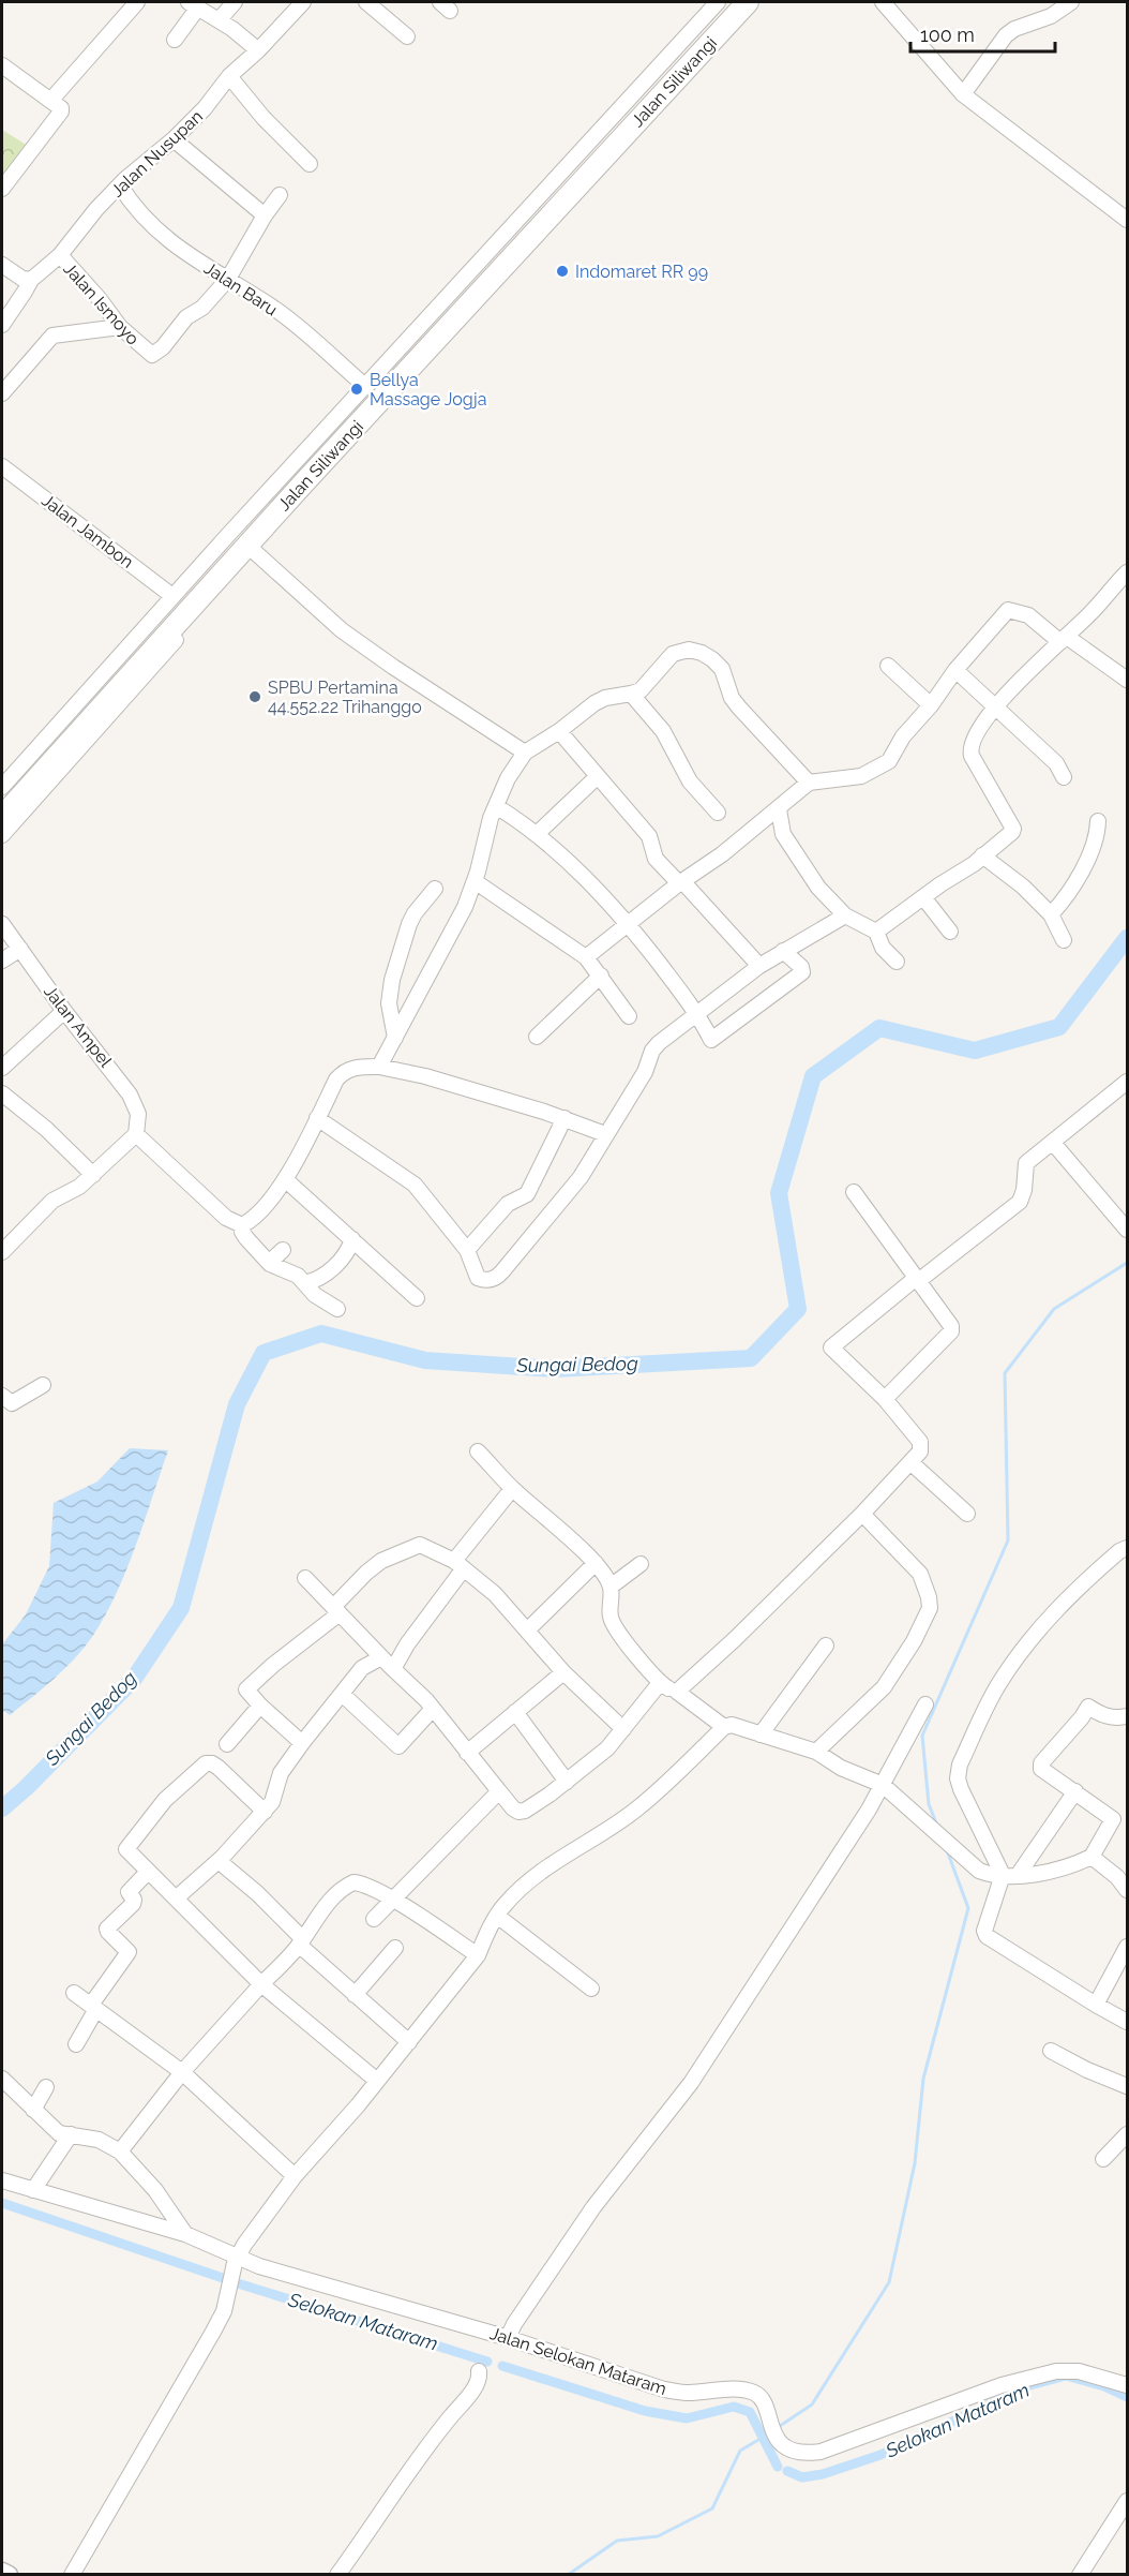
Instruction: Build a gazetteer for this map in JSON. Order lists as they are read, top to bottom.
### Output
{
  "streets": {
    "highway": ["Jalan Siliwangi"],
    "street": [
      "Jalan Nusupan",
      "Jalan Baru",
      "Jalan Ismoyo",
      "Jalan Jambon",
      "Jalan Ampel",
      "Jalan Selokan Mataram"
    ]
  },
  "crossings": [
    ["Jalan Nusupan", "Jalan Baru"],
    ["Jalan Nusupan", "Jalan Ismoyo"],
    ["Jalan Baru", "Jalan Ismoyo"]
  ],
  "water": ["Sungai Bedog", "Selokan Mataram"],
  "places": ["Indomaret RR 99", "Bellya Massage Jogja", "SPBU Pertamina 44.552.22 Trihanggo"],
  "scale_bar": "100 m"
}
